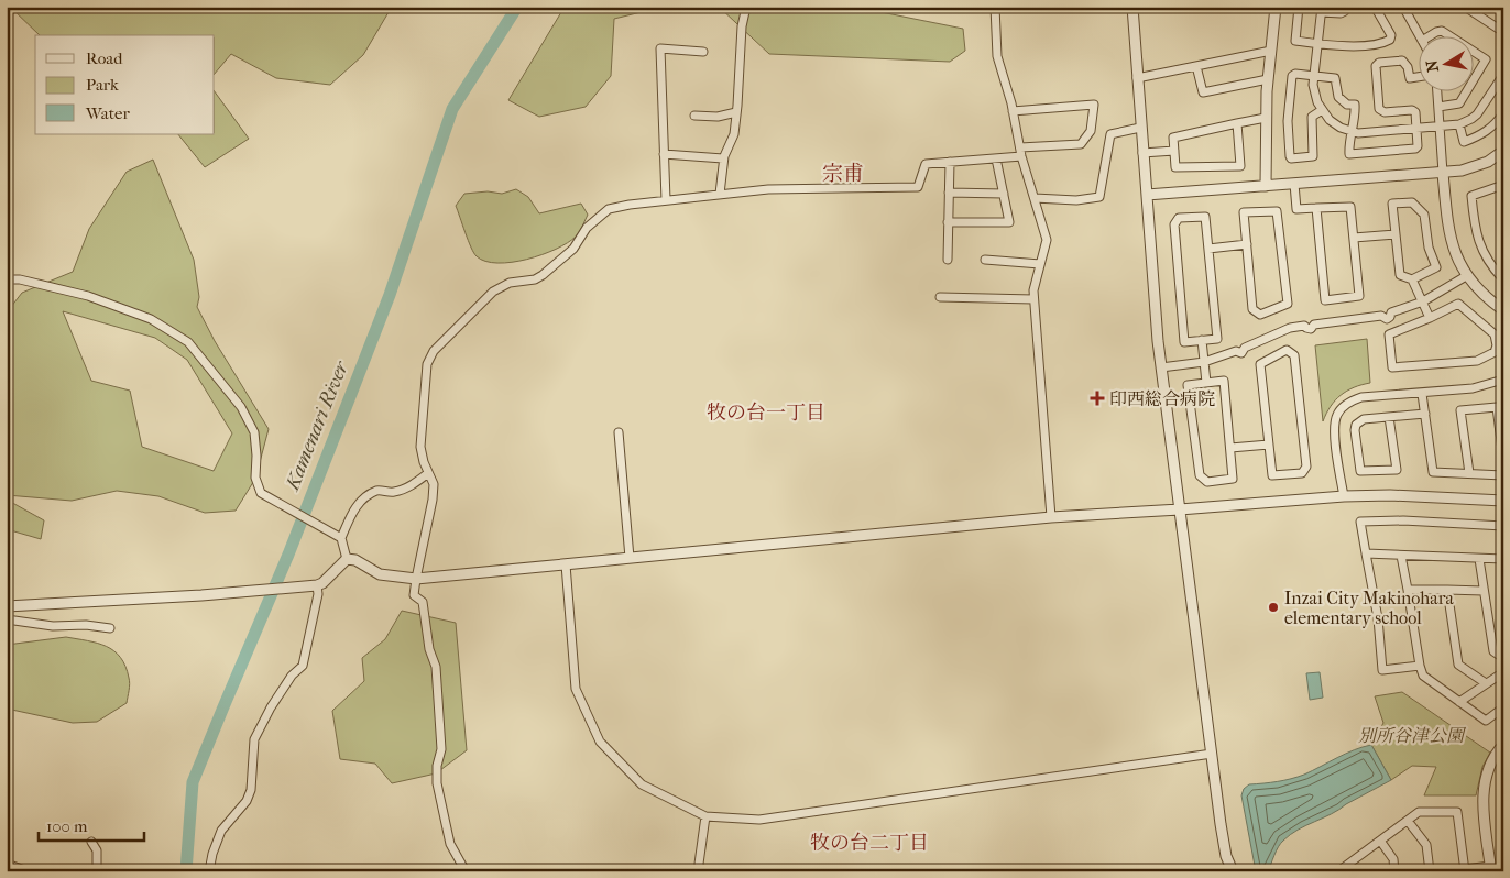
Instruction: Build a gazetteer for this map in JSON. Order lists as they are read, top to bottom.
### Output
{
  "districts": ["宗甫", "牧の台一丁目", "牧の台二丁目"],
  "water": ["Kamenari River"],
  "parks": ["別所谷津公園"],
  "places": {
    "health": ["印西総合病院"],
    "other": ["Inzai City Makinohara elementary school"]
  },
  "legend": ["Road", "Park", "Water"],
  "scale_bar": "100 m",
  "north": "left"
}
